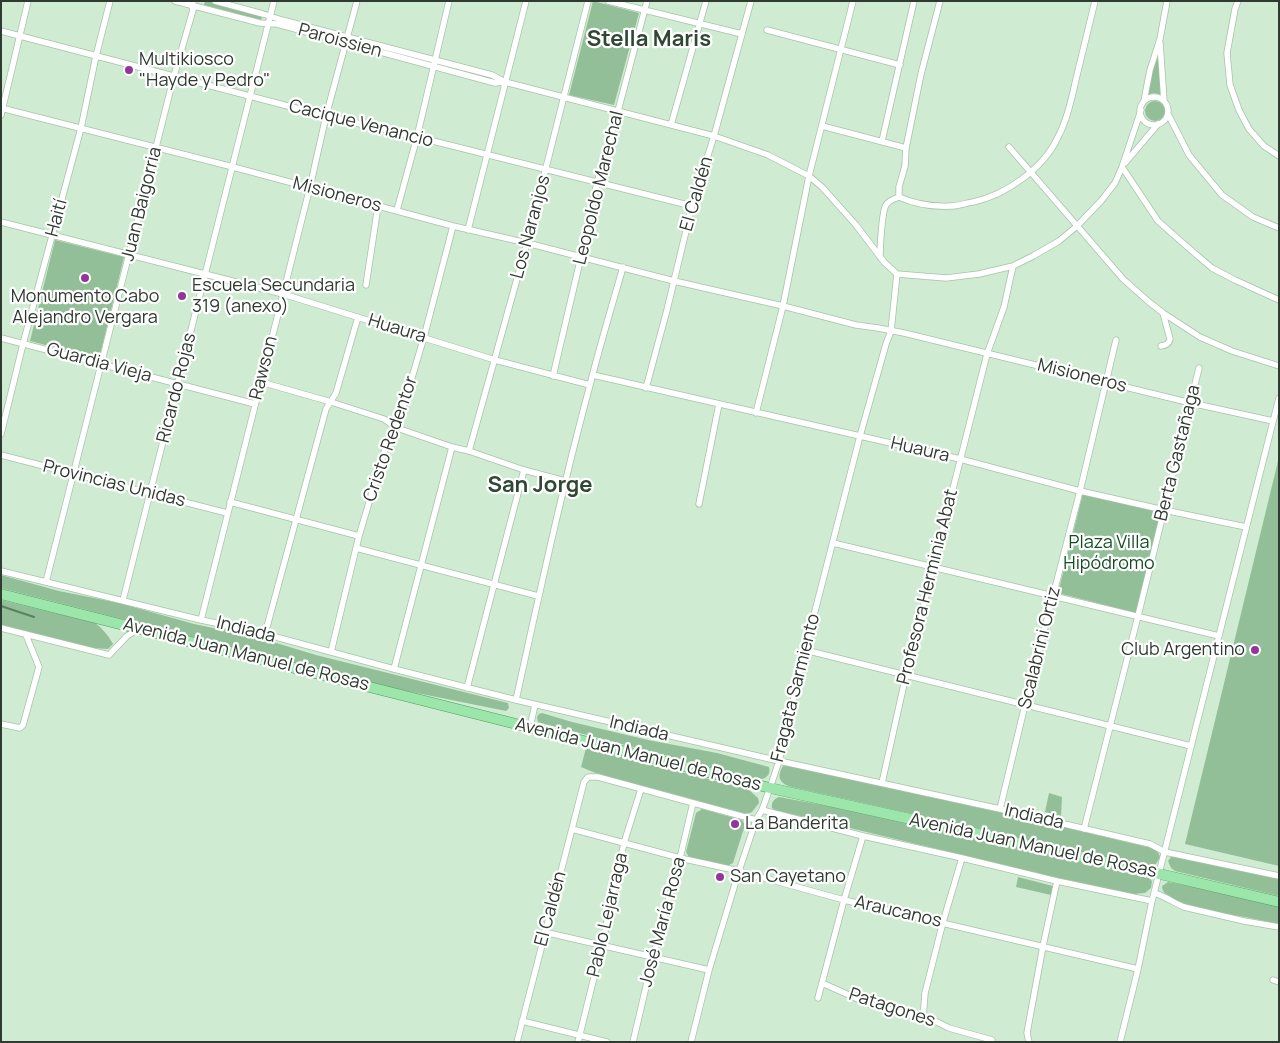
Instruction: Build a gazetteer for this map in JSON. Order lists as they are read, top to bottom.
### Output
{
  "streets": {
    "main road": ["Avenida Juan Manuel de Rosas"],
    "street": [
      "Paroissien",
      "Cacique Venancio",
      "Leopoldo Marechal",
      "El Caldén",
      "Misioneros",
      "Juan Baigorria",
      "Haití",
      "Los Naranjos",
      "Huaura",
      "Guardia Vieja",
      "Rawson",
      "Ricardo Rojas",
      "Cristo Redentor",
      "Berta Gastañaga",
      "Provincias Unidas",
      "Profesora Herminia Abat",
      "Indiada",
      "Scalabrini Ortiz",
      "Fragata Sarmiento",
      "Araucanos",
      "Pablo Lejarraga",
      "José María Rosa",
      "Patagones"
    ]
  },
  "crossings": [
    ["Paroissien", "Leopoldo Marechal"],
    ["Paroissien", "El Caldén"],
    ["Paroissien", "Juan Baigorria"],
    ["Paroissien", "Los Naranjos"],
    ["Paroissien", "Rawson"],
    ["Paroissien", "Ricardo Rojas"],
    ["Paroissien", "Fragata Sarmiento"],
    ["Cacique Venancio", "Leopoldo Marechal"],
    ["Cacique Venancio", "El Caldén"],
    ["Cacique Venancio", "Juan Baigorria"],
    ["Cacique Venancio", "Haití"],
    ["Cacique Venancio", "Los Naranjos"],
    ["Cacique Venancio", "Rawson"],
    ["Cacique Venancio", "Ricardo Rojas"],
    ["Leopoldo Marechal", "Misioneros"],
    ["Leopoldo Marechal", "Huaura"],
    ["El Caldén", "Misioneros"],
    ["El Caldén", "Huaura"],
    ["El Caldén", "Araucanos"],
    ["El Caldén", "Pablo Lejarraga"],
    ["Misioneros", "Juan Baigorria"],
    ["Misioneros", "Haití"],
    ["Misioneros", "Los Naranjos"],
    ["Misioneros", "Rawson"],
    ["Misioneros", "Ricardo Rojas"],
    ["Misioneros", "Cristo Redentor"],
    ["Misioneros", "Berta Gastañaga"],
    ["Misioneros", "Profesora Herminia Abat"],
    ["Misioneros", "Scalabrini Ortiz"],
    ["Misioneros", "Fragata Sarmiento"],
    ["Juan Baigorria", "Huaura"],
    ["Juan Baigorria", "Guardia Vieja"],
    ["Juan Baigorria", "Provincias Unidas"],
    ["Juan Baigorria", "Indiada"],
    ["Haití", "Huaura"],
    ["Haití", "Guardia Vieja"],
    ["Los Naranjos", "Huaura"],
    ["Huaura", "Rawson"],
    ["Huaura", "Ricardo Rojas"],
    ["Huaura", "Cristo Redentor"],
    ["Huaura", "Berta Gastañaga"],
    ["Huaura", "Profesora Herminia Abat"],
    ["Huaura", "Scalabrini Ortiz"],
    ["Huaura", "Fragata Sarmiento"],
    ["Guardia Vieja", "Rawson"],
    ["Guardia Vieja", "Ricardo Rojas"],
    ["Rawson", "Provincias Unidas"],
    ["Rawson", "Indiada"],
    ["Ricardo Rojas", "Provincias Unidas"],
    ["Ricardo Rojas", "Indiada"],
    ["Cristo Redentor", "Indiada"],
    ["Berta Gastañaga", "Indiada"],
    ["Profesora Herminia Abat", "Indiada"],
    ["Indiada", "Scalabrini Ortiz"],
    ["Indiada", "Fragata Sarmiento"],
    ["Avenida Juan Manuel de Rosas", "Fragata Sarmiento"],
    ["Fragata Sarmiento", "Araucanos"],
    ["Araucanos", "Pablo Lejarraga"],
    ["Araucanos", "José María Rosa"]
  ],
  "districts": ["Stella Maris", "San Jorge"],
  "parks": ["Plaza Villa Hipódromo"],
  "places": [
    "Multikiosco \"Hayde y Pedro\"",
    "Monumento Cabo Alejandro Vergara",
    "Escuela Secundaria 319 (anexo)",
    "Club Argentino",
    "La Banderita",
    "San Cayetano"
  ]
}
